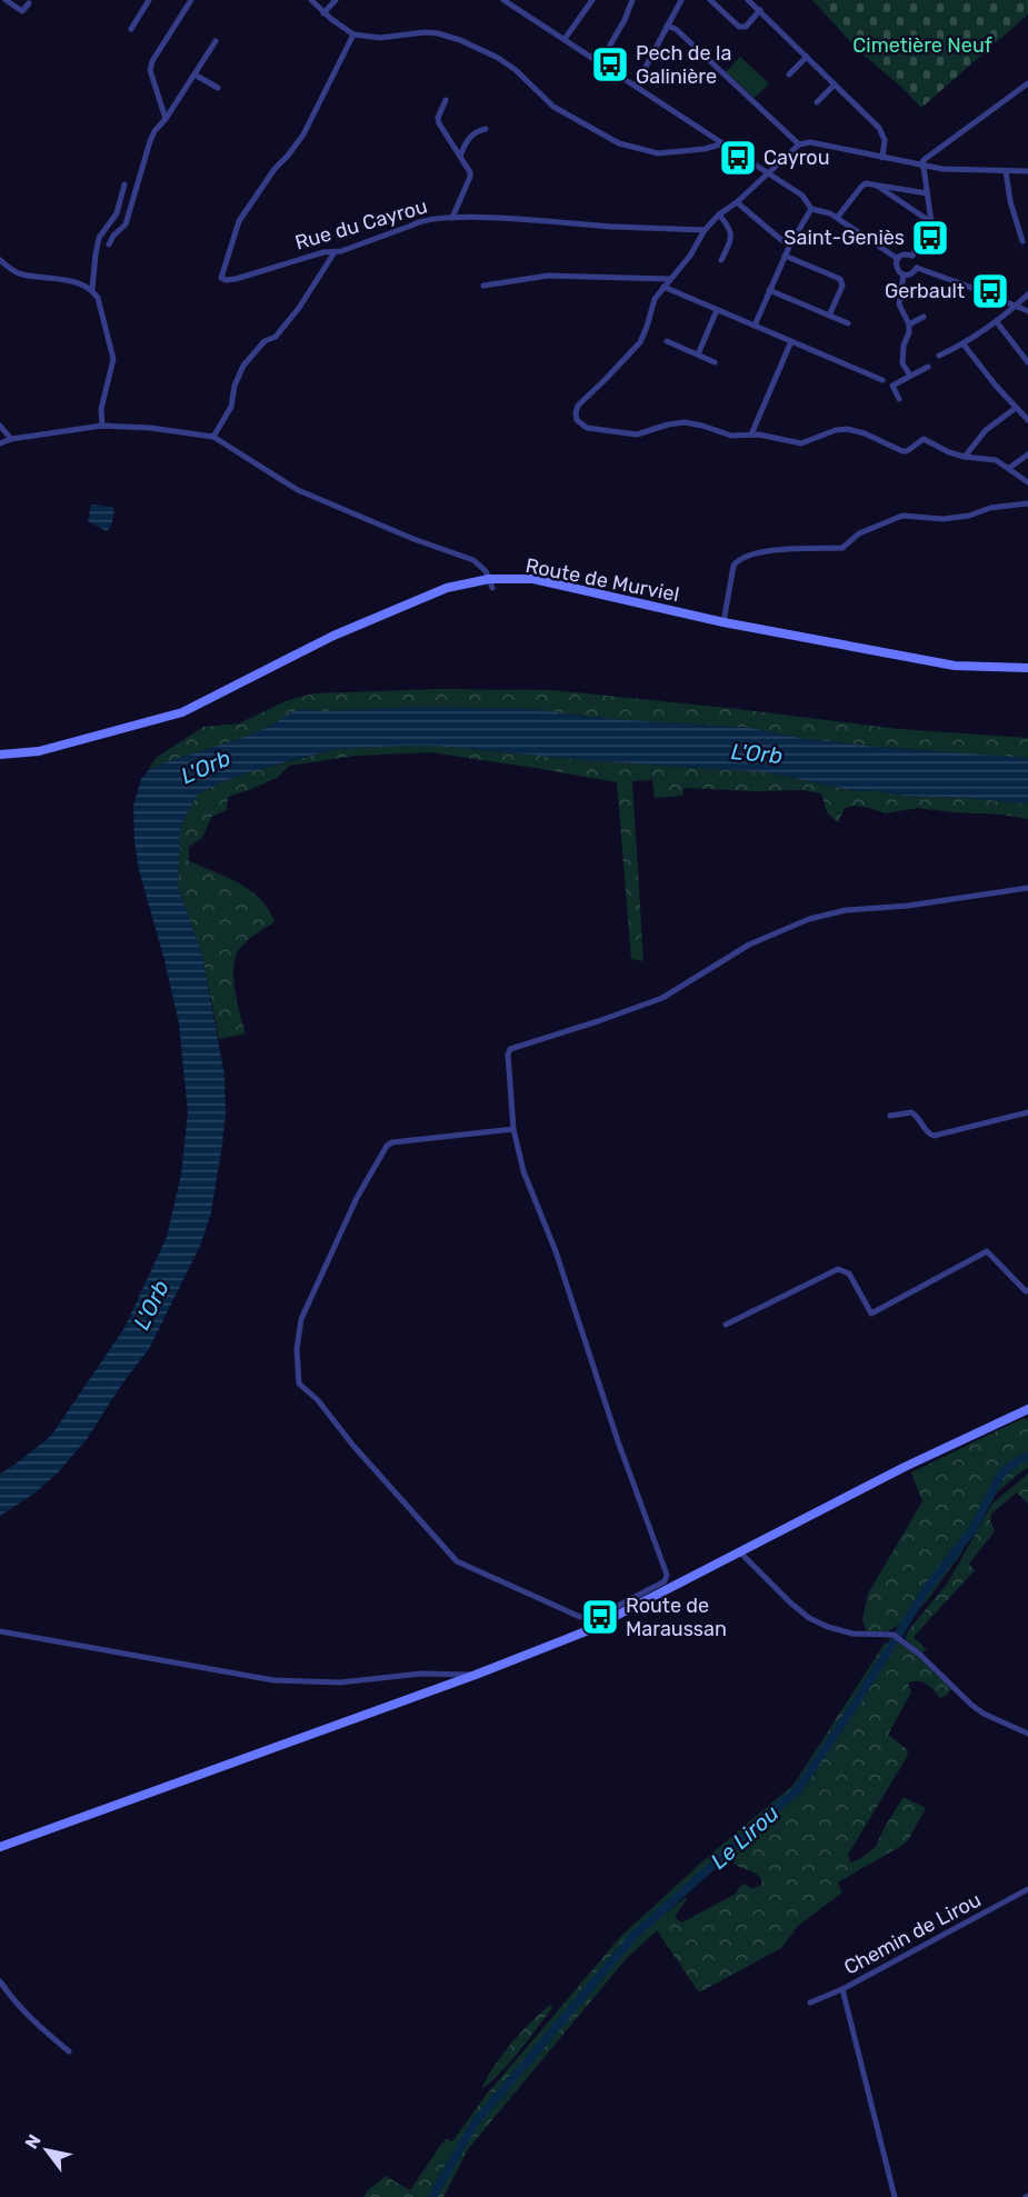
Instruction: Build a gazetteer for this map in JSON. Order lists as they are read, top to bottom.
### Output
{
  "streets": {
    "main road": ["Route de Murviel"],
    "street": ["Rue du Cayrou", "Chemin de Lirou"]
  },
  "water": ["L'Orb", "Le Lirou"],
  "parks": ["Cimetière Neuf"],
  "places": {
    "bus stop": [
      "Pech de la Galinière",
      "Cayrou",
      "Saint-Geniès",
      "Gerbault",
      "Route de Maraussan"
    ]
  },
  "north": "top left"
}
